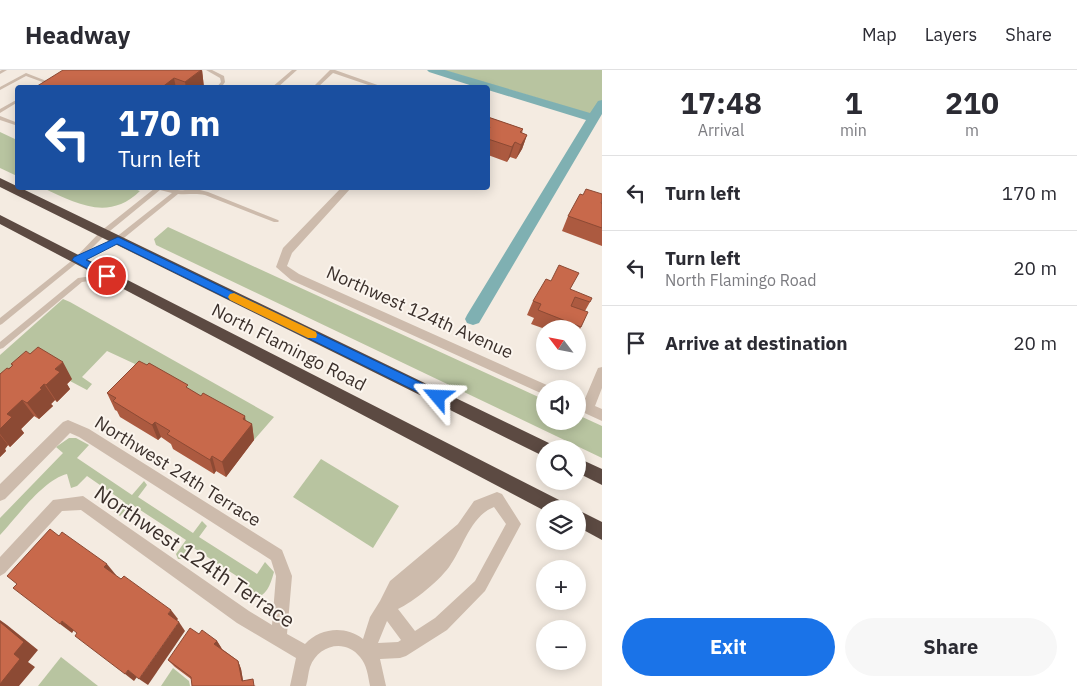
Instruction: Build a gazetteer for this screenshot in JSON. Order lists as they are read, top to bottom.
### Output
{
  "streets": {
    "highway": ["North Flamingo Road"],
    "street": ["Northwest 124th Avenue", "Northwest 24th Terrace", "Northwest 124th Terrace"]
  },
  "crossings": [
    ["Northwest 24th Terrace", "Northwest 124th Terrace"]
  ],
  "north": "top left",
  "page": {
    "header": "Headway",
    "nav": ["Map", "Layers", "Share"],
    "eta": [
      "17:48",
      "Arrival",
      "1",
      "min",
      "210",
      "m"
    ],
    "turn": ["170 m", "Turn left"],
    "list": [
      {
        "name": "Turn left",
        "value": "170 m"
      },
      {
        "name": "Turn left",
        "note": "North Flamingo Road",
        "value": "20 m"
      },
      {
        "name": "Arrive at destination",
        "value": "20 m"
      }
    ],
    "map_buttons": ["+", "−"],
    "buttons": ["Exit", "Share"]
  }
}
